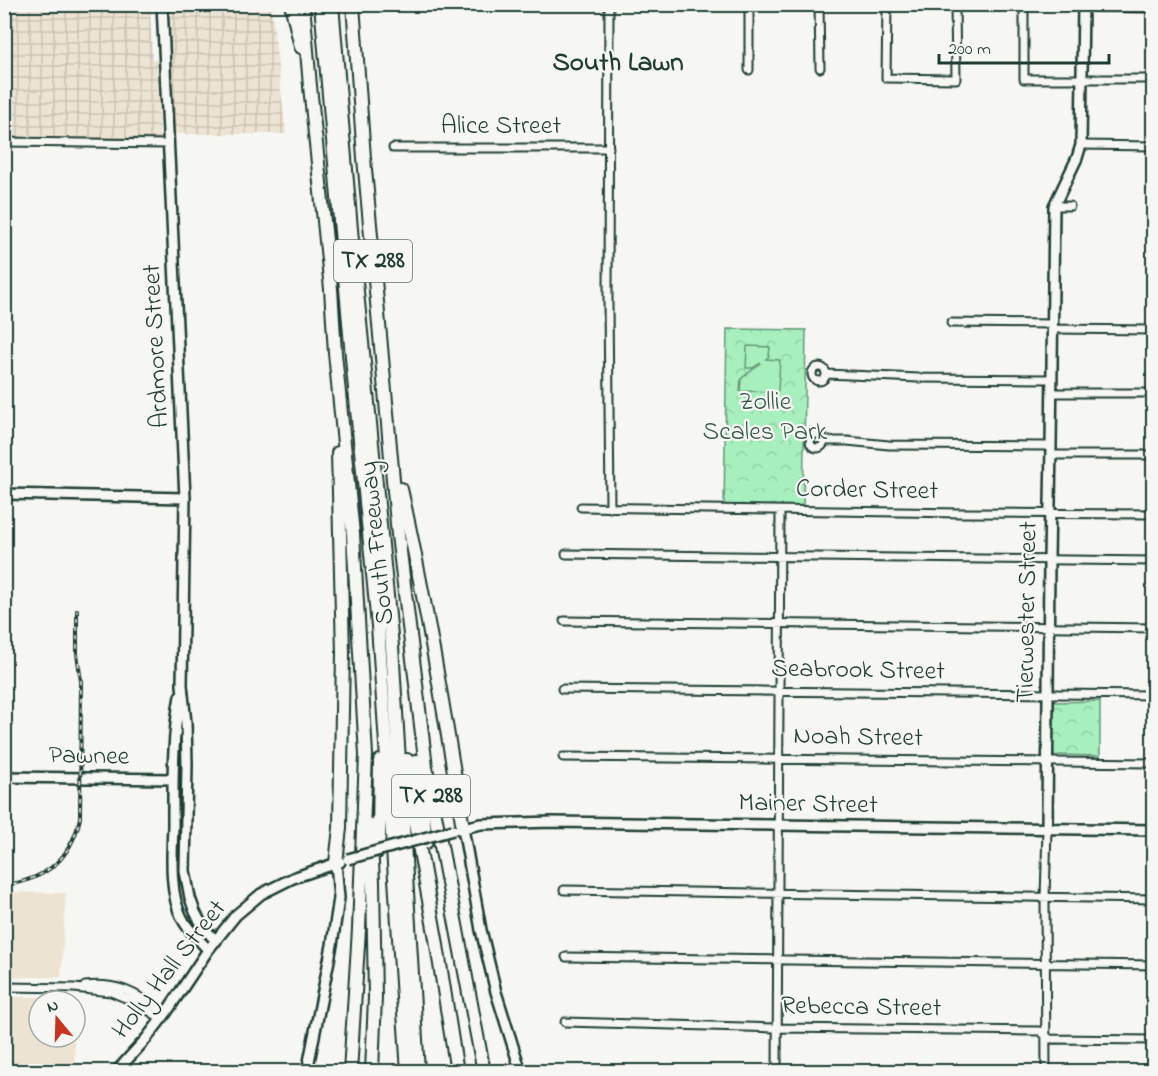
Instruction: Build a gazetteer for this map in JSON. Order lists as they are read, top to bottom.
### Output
{
  "streets": {
    "highway": ["TX 288", "South Freeway"],
    "street": [
      "Alice Street",
      "Ardmore Street",
      "Corder Street",
      "Tierwester Street",
      "Seabrook Street",
      "Noah Street",
      "Pawnee",
      "Mainer Street",
      "Holly Hall Street",
      "Rebecca Street"
    ]
  },
  "crossings": [
    ["Ardmore Street", "Pawnee"],
    ["Ardmore Street", "Holly Hall Street"],
    ["Corder Street", "Tierwester Street"],
    ["Tierwester Street", "Seabrook Street"],
    ["Tierwester Street", "Noah Street"],
    ["Tierwester Street", "Mainer Street"],
    ["Tierwester Street", "Rebecca Street"],
    ["Mainer Street", "Holly Hall Street"]
  ],
  "districts": ["South Lawn"],
  "parks": ["Zollie Scales Park"],
  "scale_bar": "200 m",
  "north": "top"
}
